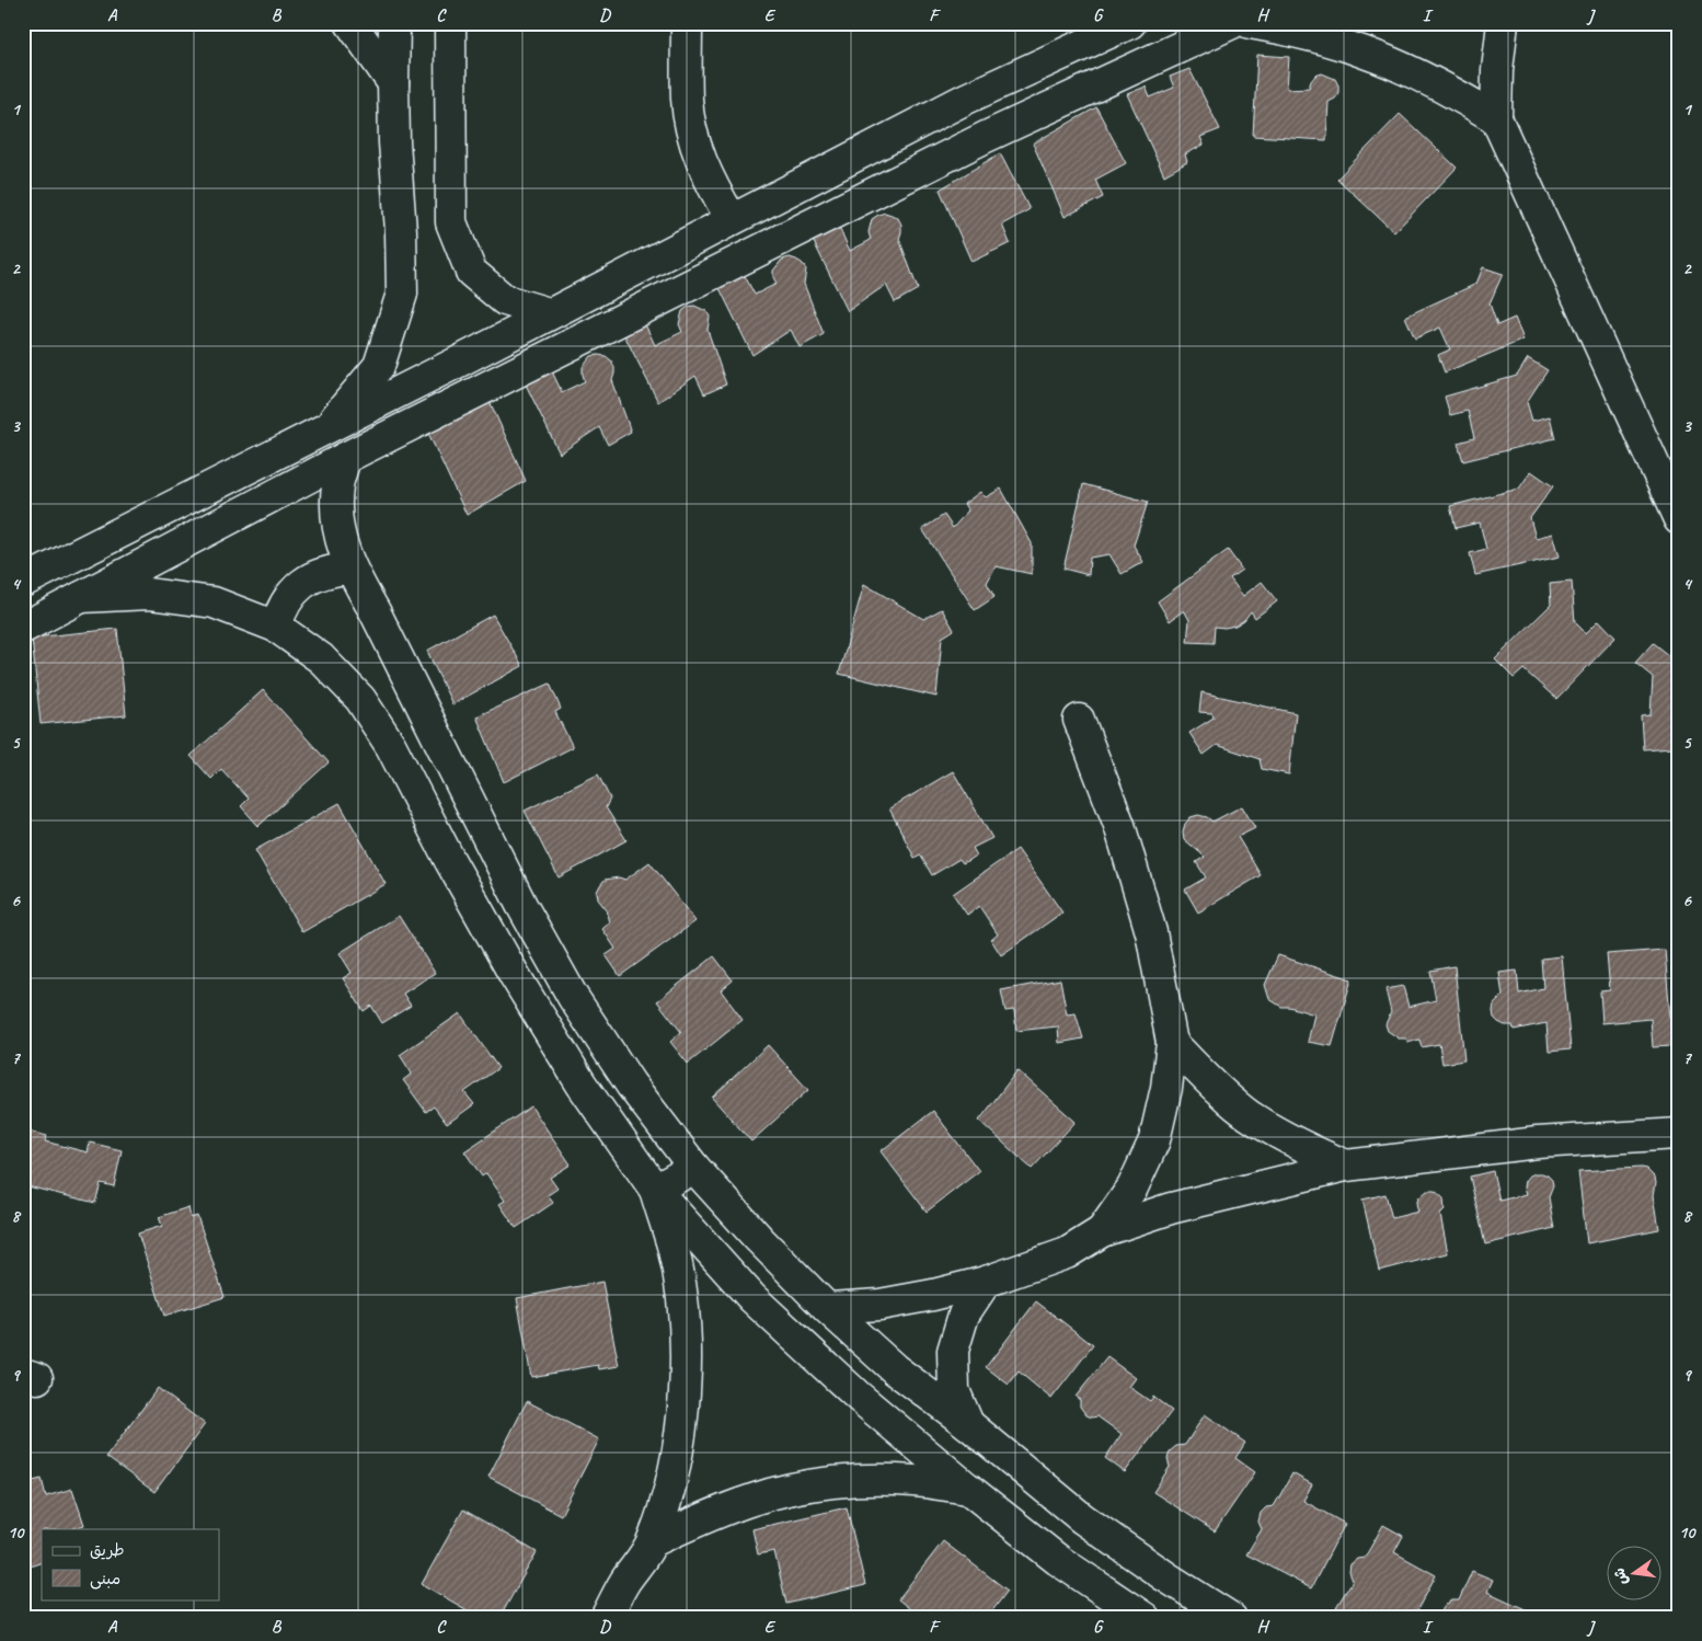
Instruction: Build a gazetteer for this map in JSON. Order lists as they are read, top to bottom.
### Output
{
  "legend": ["طريق", "مبنى"],
  "north": "left",
  "grid": {
    "columns": [
      "A",
      "B",
      "C",
      "D",
      "E",
      "F",
      "G",
      "H",
      "I",
      "J"
    ],
    "rows": [
      "1",
      "2",
      "3",
      "4",
      "5",
      "6",
      "7",
      "8",
      "9",
      "10"
    ]
  }
}
